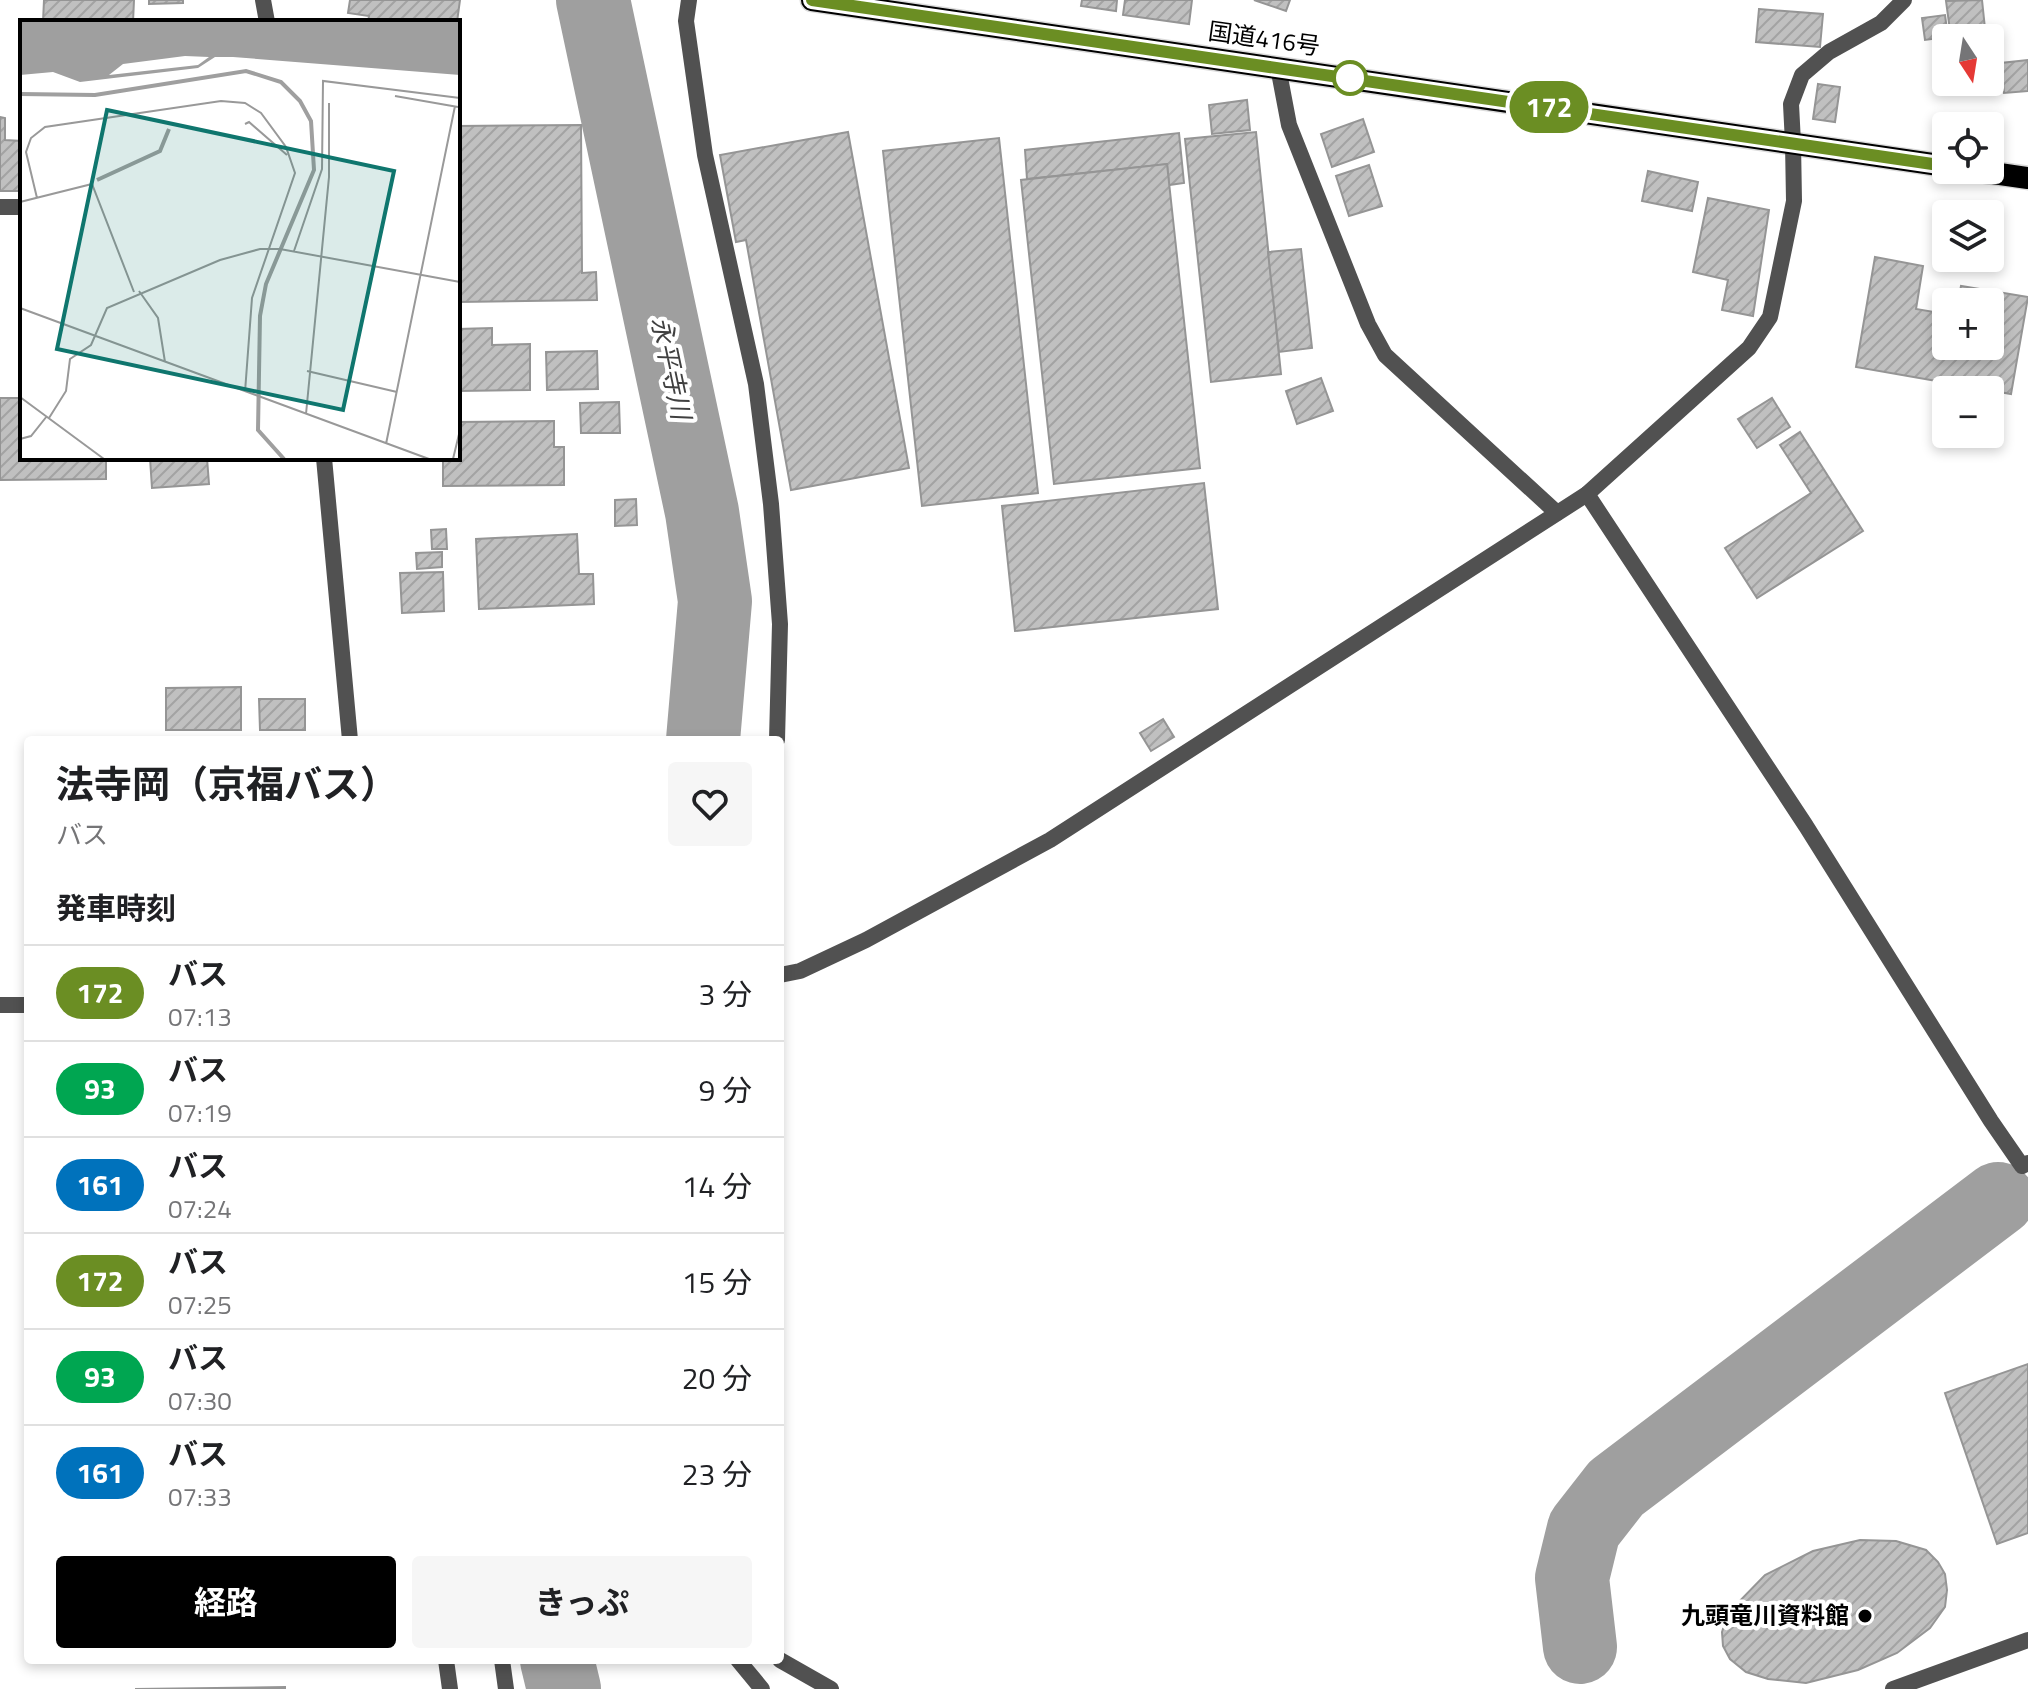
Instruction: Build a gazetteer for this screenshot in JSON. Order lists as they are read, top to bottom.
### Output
{
  "streets": {
    "highway": ["国道416号"]
  },
  "water": ["永平寺川"],
  "places": ["九頭竜川資料館"],
  "lines": ["bus line 172"],
  "north": "bottom",
  "page": {
    "on_map": "172",
    "map_buttons": ["+", "−"],
    "heading": [
      ["法寺岡（京福バス）", "バス"],
      "発車時刻"
    ],
    "list": [
      {
        "mark": "172",
        "name": "バス",
        "note": "07:13",
        "value": "3 分"
      },
      {
        "mark": "93",
        "name": "バス",
        "note": "07:19",
        "value": "9 分"
      },
      {
        "mark": "161",
        "name": "バス",
        "note": "07:24",
        "value": "14 分"
      },
      {
        "mark": "172",
        "name": "バス",
        "note": "07:25",
        "value": "15 分"
      },
      {
        "mark": "93",
        "name": "バス",
        "note": "07:30",
        "value": "20 分"
      },
      {
        "mark": "161",
        "name": "バス",
        "note": "07:33",
        "value": "23 分"
      }
    ],
    "buttons": ["経路", "きっぷ"]
  }
}
